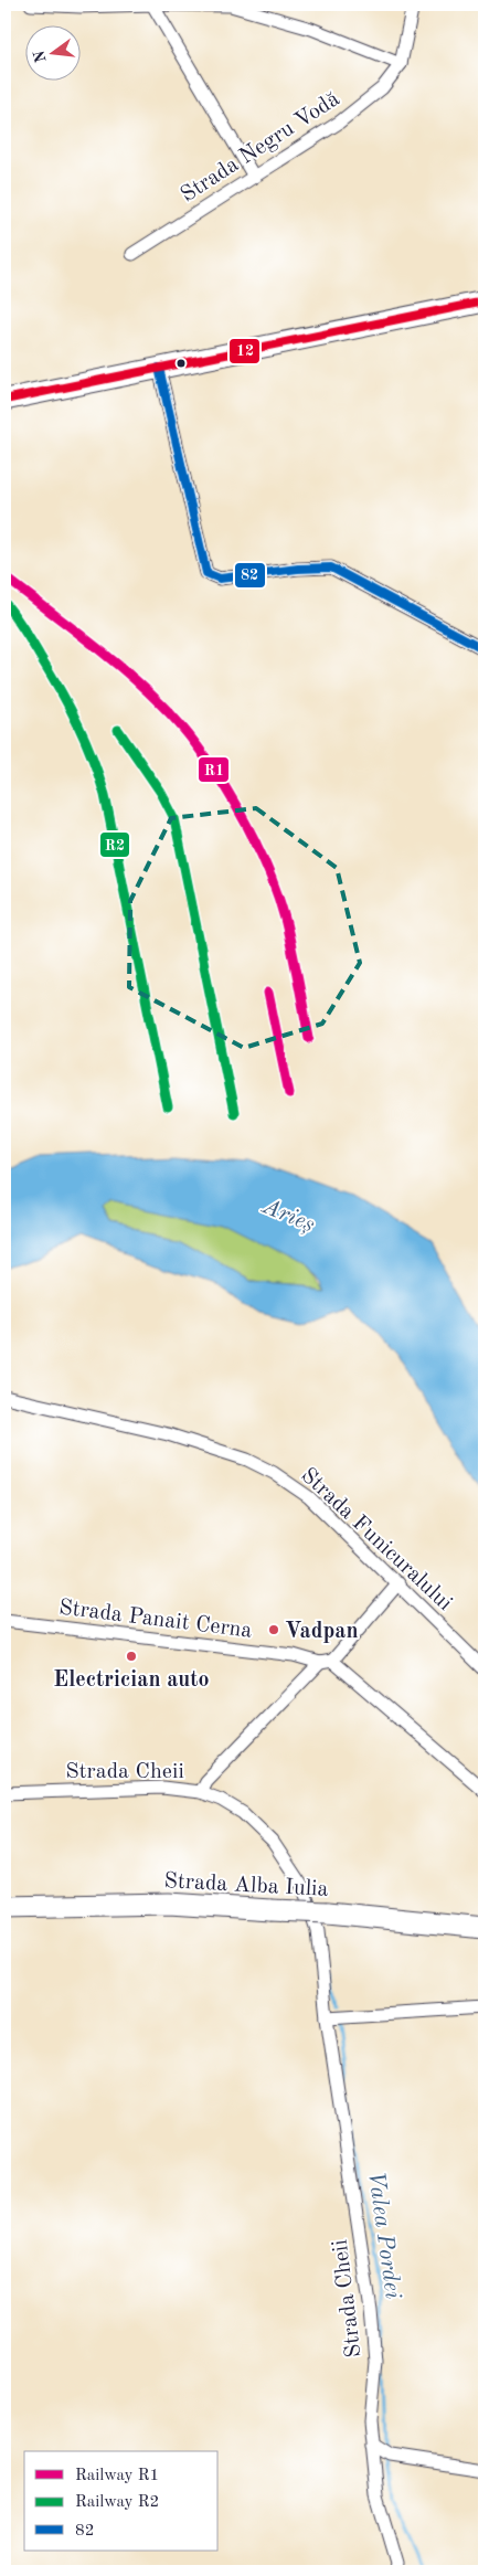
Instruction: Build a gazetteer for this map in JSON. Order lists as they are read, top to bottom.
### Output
{
  "streets": {
    "main road": ["Strada Alba Iulia"],
    "street": [
      "Strada Negru Vodă",
      "Strada Funicuralului",
      "Strada Panait Cerna",
      "Strada Cheii"
    ]
  },
  "water": ["Arieș", "Valea Pordei"],
  "places": ["Vadpan", "Electrician auto"],
  "lines": [
    "transit line 12",
    "transit line 82",
    "rail line R1",
    "rail line R2"
  ],
  "legend": ["Railway R1", "Railway R2", "82"],
  "north": "left"
}
